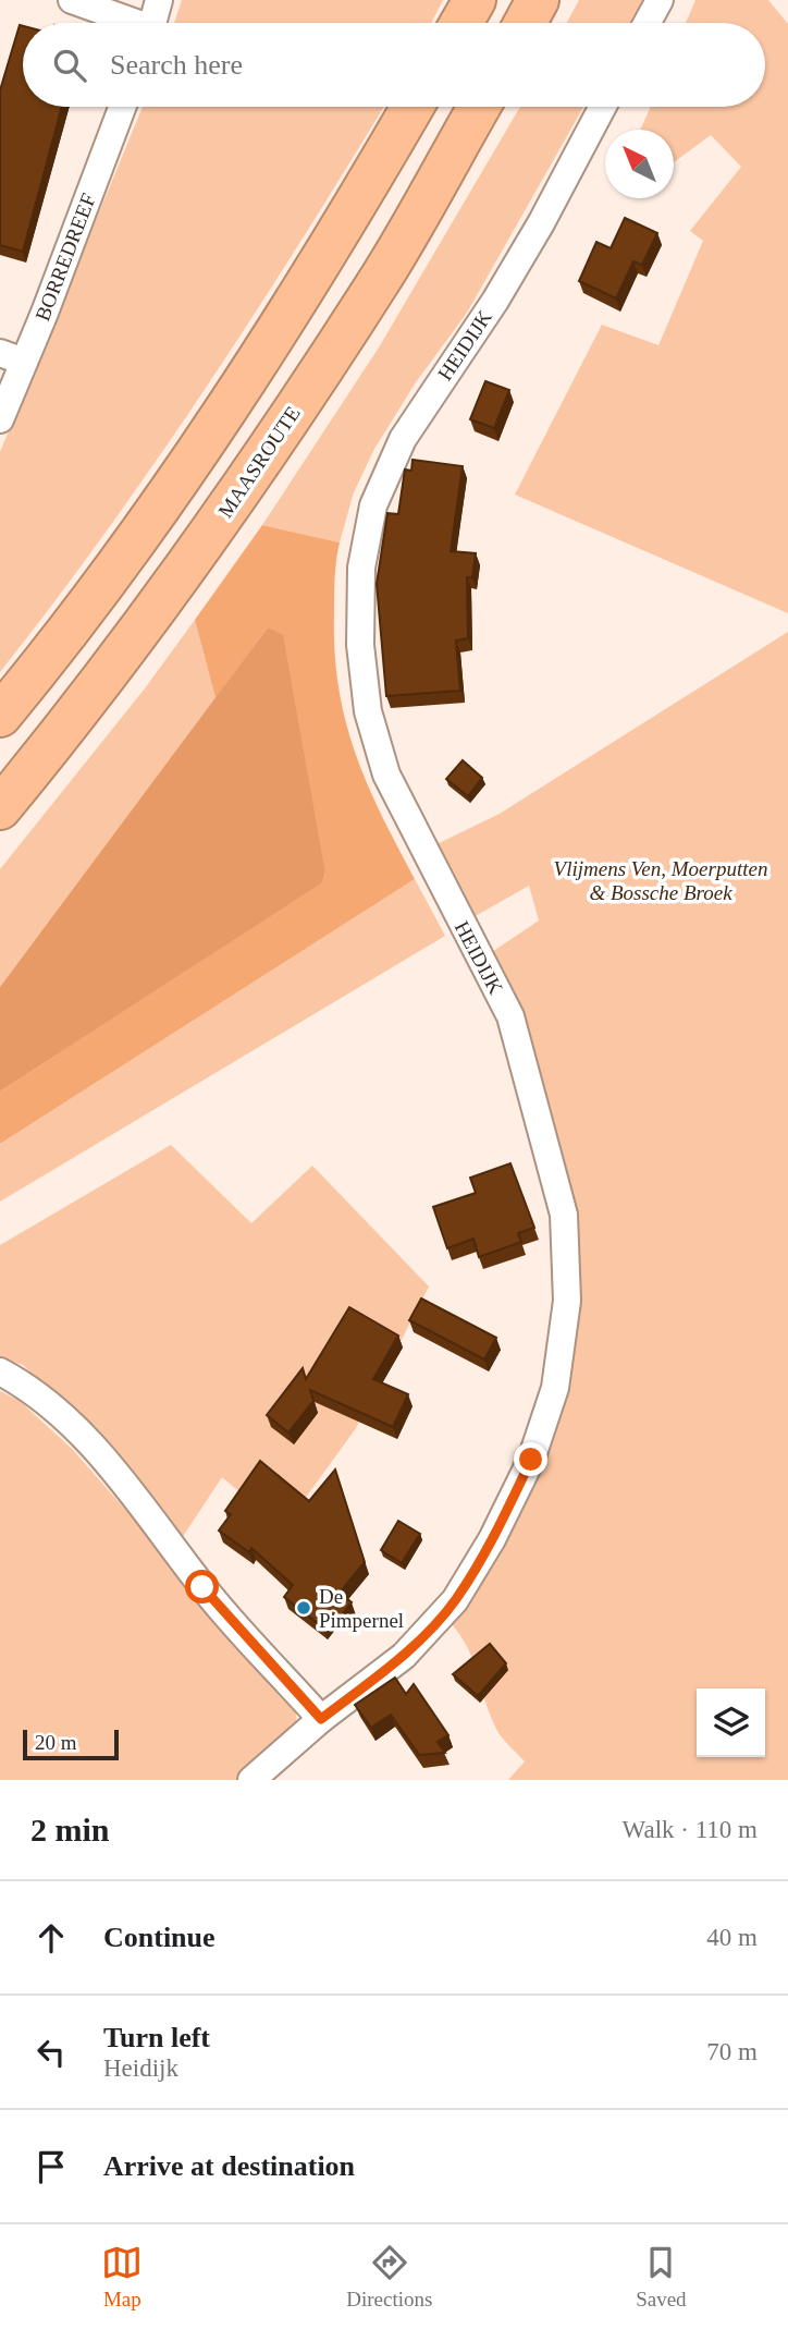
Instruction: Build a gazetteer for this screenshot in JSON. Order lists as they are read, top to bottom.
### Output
{
  "streets": {
    "highway": ["MAASROUTE"],
    "street": ["BORREDREEF", "HEIDIJK"]
  },
  "parks": ["Vlijmens Ven, Moerputten & Bossche Broek"],
  "places": ["De Pimpernel"],
  "scale_bar": "20 m",
  "north": "top left",
  "page": {
    "search": "Search here",
    "scale": "20 m",
    "heading": ["2 min", "Walk · 110 m"],
    "list": [
      ["Continue", "40 m"],
      ["Turn left", "Heidijk", "70 m"],
      "Arrive at destination"
    ],
    "nav": ["Map", "Directions", "Saved"]
  }
}
